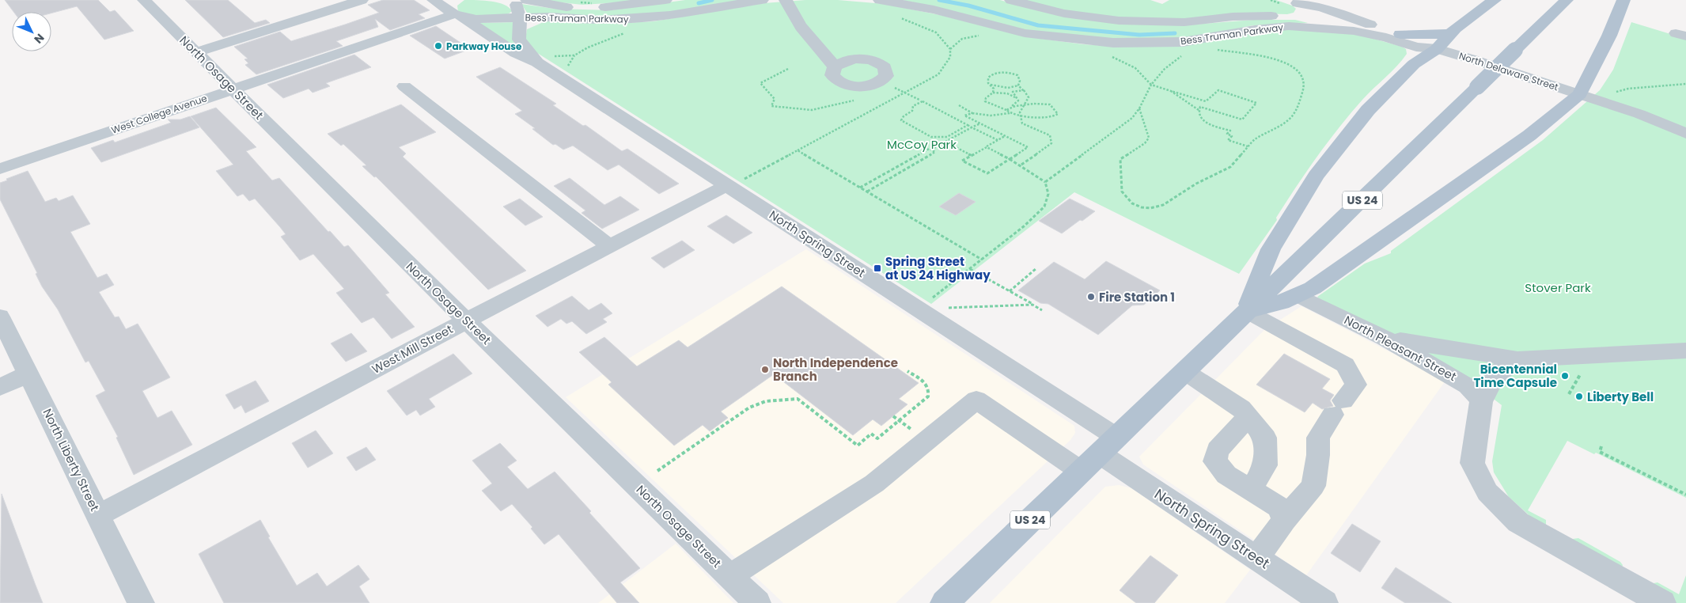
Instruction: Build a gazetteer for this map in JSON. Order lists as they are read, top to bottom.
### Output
{
  "streets": {
    "main road": ["US 24"],
    "street": [
      "Bess Truman Parkway",
      "North Delaware Street",
      "North Osage Street",
      "West College Avenue",
      "North Spring Street",
      "North Pleasant Street",
      "West Mill Street",
      "North Liberty Street"
    ]
  },
  "crossings": [
    ["Bess Truman Parkway", "North Delaware Street"],
    ["Bess Truman Parkway", "West College Avenue"],
    ["Bess Truman Parkway", "North Spring Street"],
    ["North Osage Street", "West College Avenue"],
    ["North Osage Street", "West Mill Street"],
    ["West College Avenue", "North Spring Street"],
    ["US 24", "North Spring Street"],
    ["North Spring Street", "West Mill Street"],
    ["West Mill Street", "North Liberty Street"]
  ],
  "parks": ["McCoy Park", "Stover Park"],
  "places": {
    "other": [
      "Parkway House",
      "Fire Station 1",
      "North Independence Branch",
      "Bicentennial Time Capsule",
      "Liberty Bell"
    ],
    "transit": ["Spring Street at US 24 Highway"]
  },
  "north": "bottom right"
}
